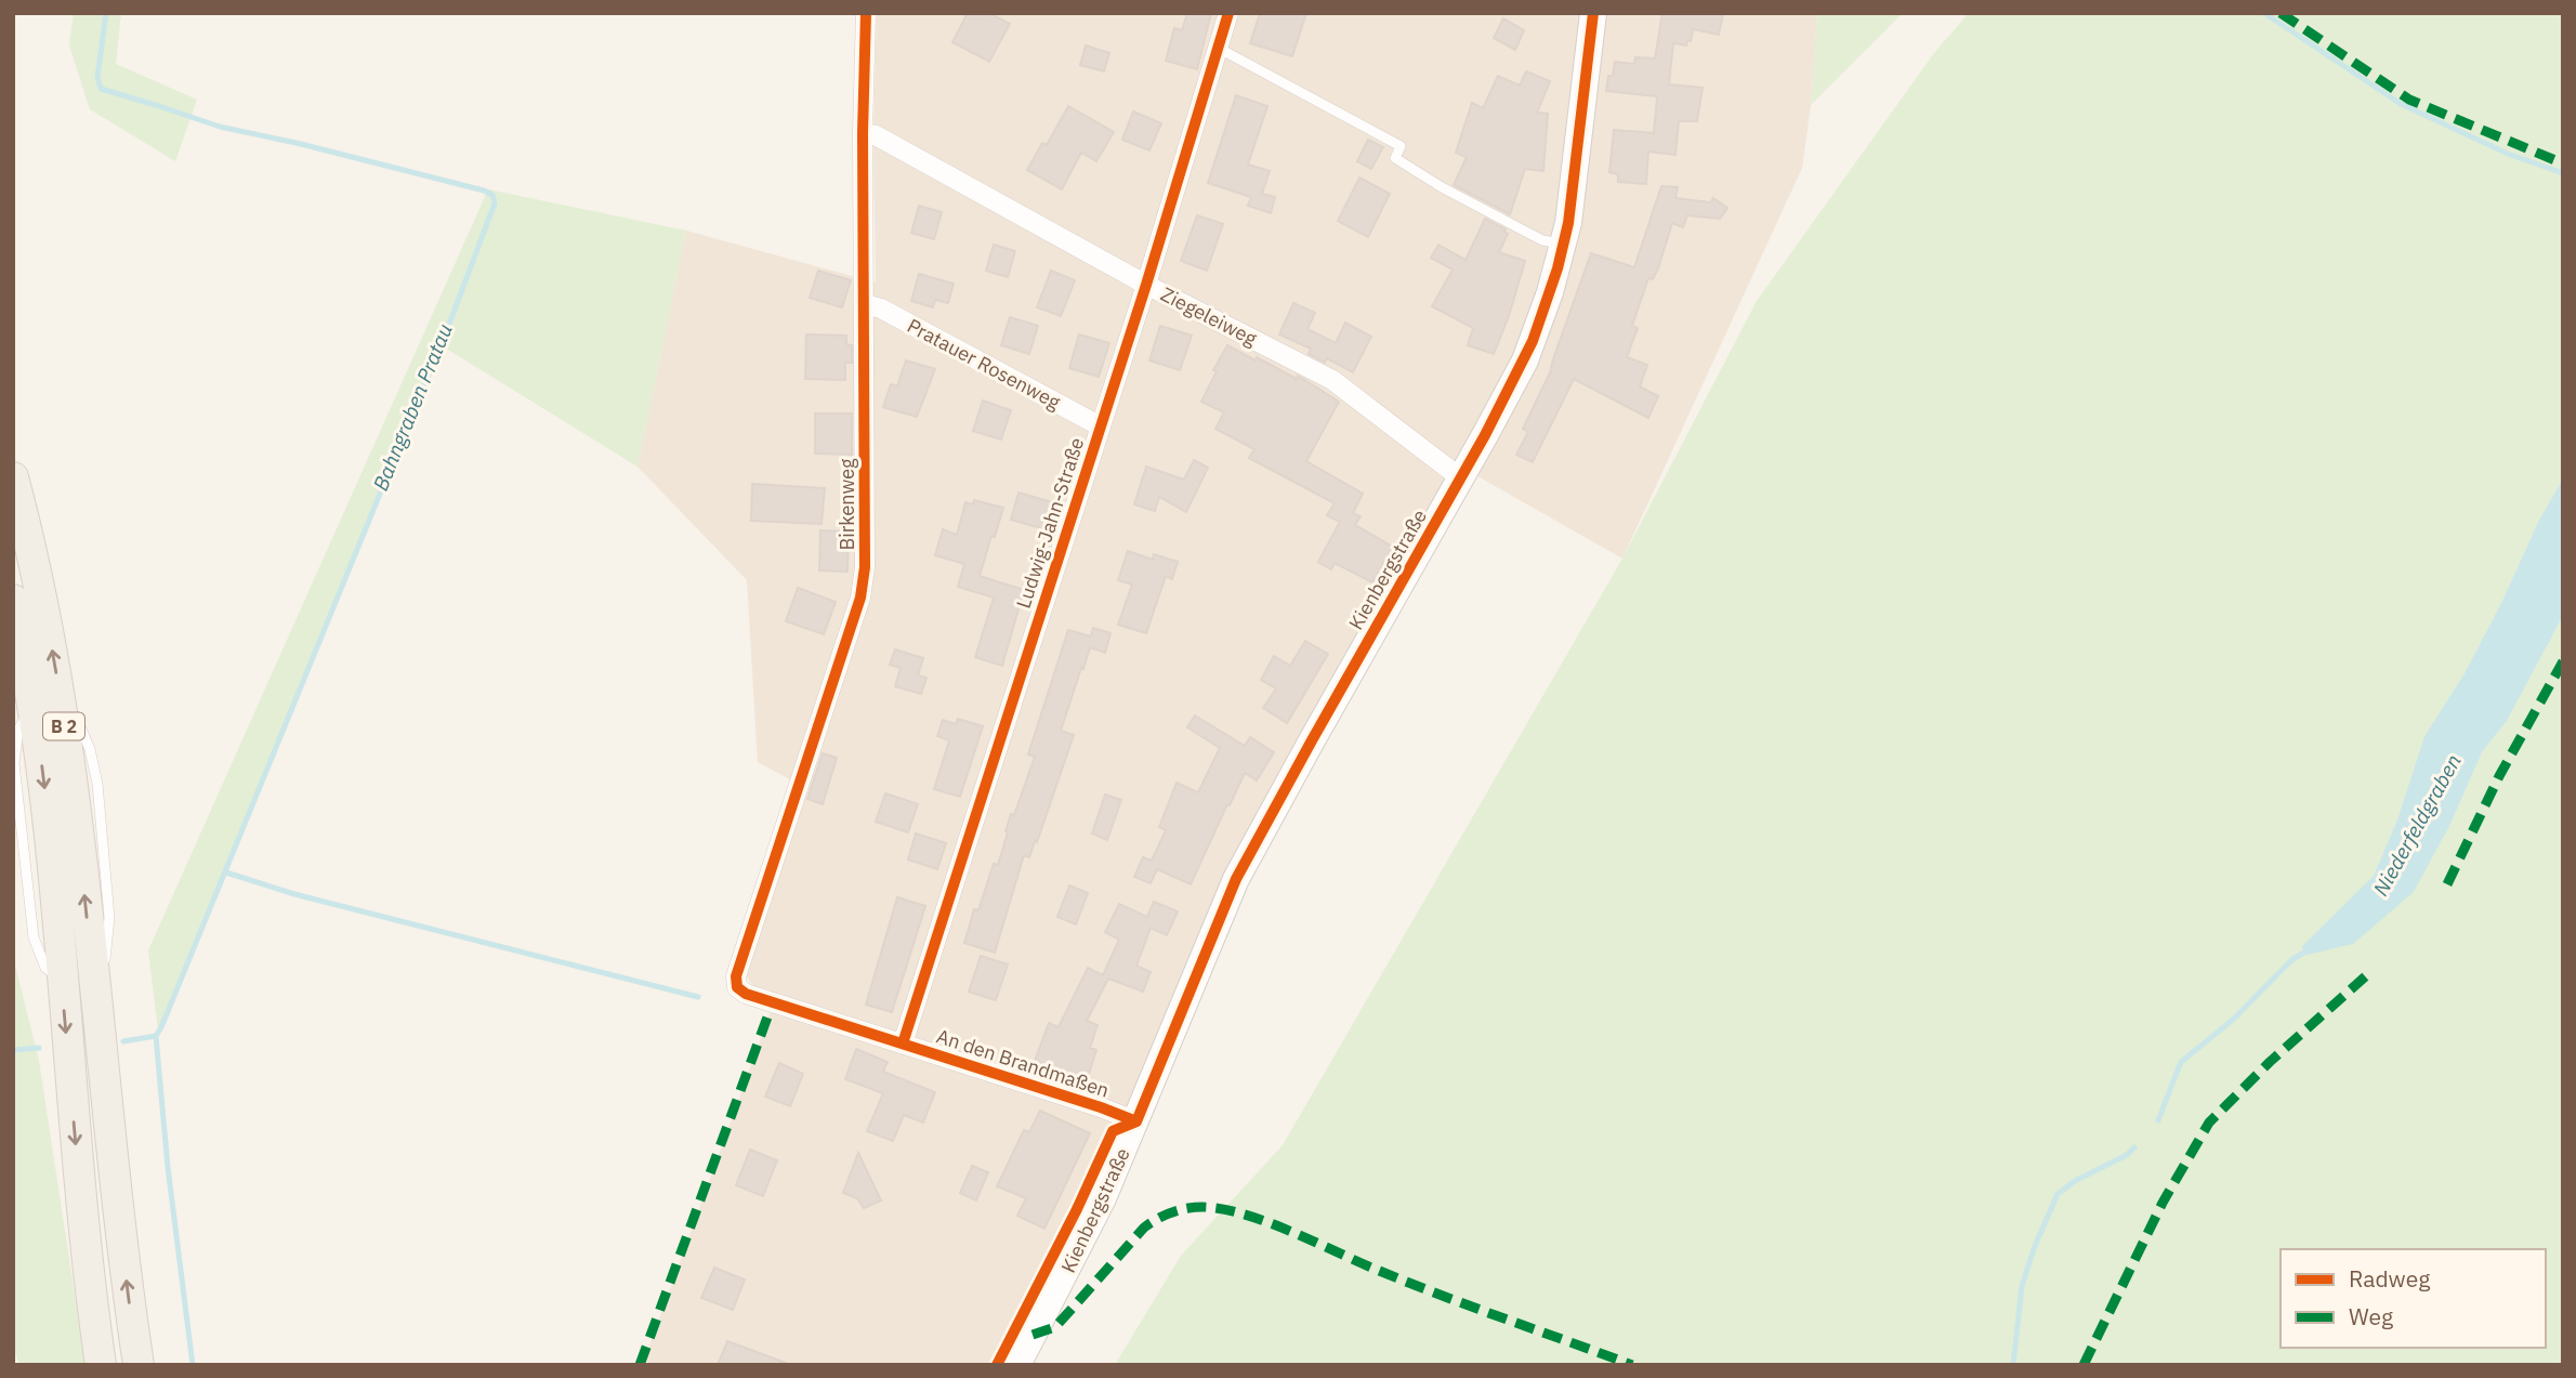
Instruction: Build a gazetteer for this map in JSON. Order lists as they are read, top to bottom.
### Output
{
  "streets": {
    "main road": ["Kienbergstraße", "B 2"],
    "street": [
      "Ziegeleiweg",
      "Pratauer Rosenweg",
      "Birkenweg",
      "Ludwig-Jahn-Straße",
      "An den Brandmaßen"
    ]
  },
  "crossings": [
    ["Ziegeleiweg", "Birkenweg"],
    ["Ziegeleiweg", "Ludwig-Jahn-Straße"],
    ["Ziegeleiweg", "Kienbergstraße"],
    ["Pratauer Rosenweg", "Birkenweg"],
    ["Pratauer Rosenweg", "Ludwig-Jahn-Straße"],
    ["Birkenweg", "An den Brandmaßen"],
    ["Ludwig-Jahn-Straße", "An den Brandmaßen"],
    ["Kienbergstraße", "An den Brandmaßen"]
  ],
  "water": ["Bahngraben Pratau", "Niederfeldgraben"],
  "legend": ["Radweg", "Weg"]
}
